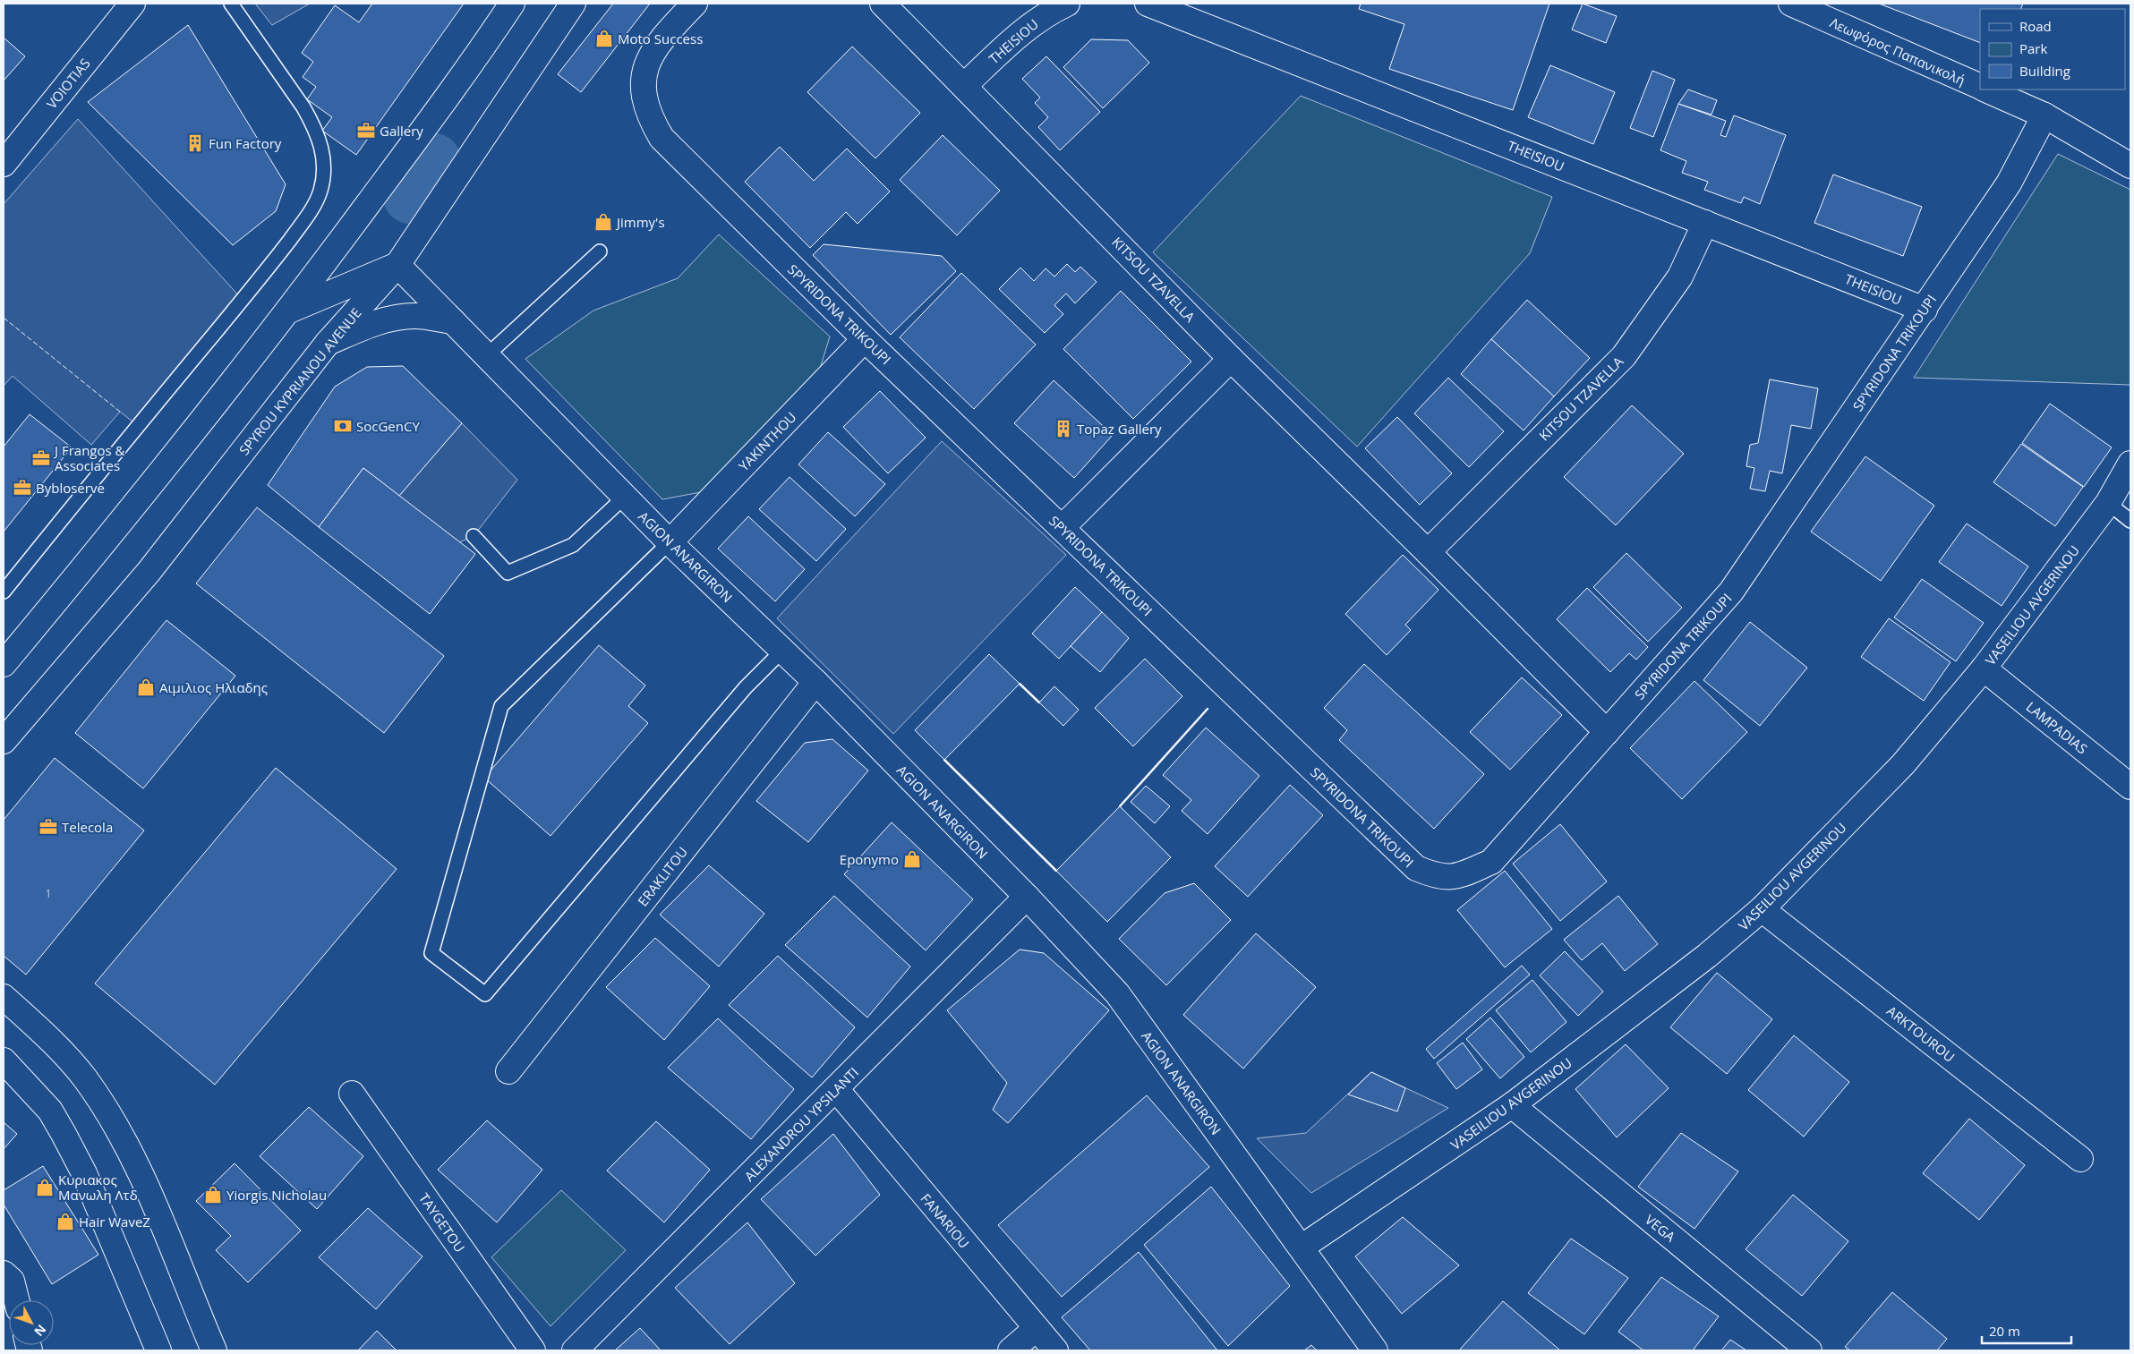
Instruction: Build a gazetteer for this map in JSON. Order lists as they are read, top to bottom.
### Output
{
  "streets": {
    "street": [
      "THEISIOU",
      "Λεωφόρος Παπανικολή",
      "VOIOTIAS",
      "KITSOU TZAVELLA",
      "SPYRIDONA TRIKOUPI",
      "SPYROU KYPRIANOU AVENUE",
      "YAKINTHOU",
      "AGION ANARGIRON",
      "VASEILIOU AVGERINOU",
      "LAMPADIAS",
      "ERAKLITOU",
      "ARKTOUROU",
      "ALEXANDROU YPSILANTI",
      "FANARIOU",
      "TAYGETOU",
      "VEGA"
    ]
  },
  "crossings": [
    ["THEISIOU", "KITSOU TZAVELLA"],
    ["THEISIOU", "SPYRIDONA TRIKOUPI"],
    ["Λεωφόρος Παπανικολή", "SPYRIDONA TRIKOUPI"],
    ["KITSOU TZAVELLA", "SPYRIDONA TRIKOUPI"],
    ["SPYRIDONA TRIKOUPI", "YAKINTHOU"],
    ["SPYROU KYPRIANOU AVENUE", "AGION ANARGIRON"],
    ["YAKINTHOU", "AGION ANARGIRON"],
    ["AGION ANARGIRON", "VASEILIOU AVGERINOU"],
    ["AGION ANARGIRON", "ERAKLITOU"],
    ["AGION ANARGIRON", "ALEXANDROU YPSILANTI"],
    ["VASEILIOU AVGERINOU", "LAMPADIAS"],
    ["VASEILIOU AVGERINOU", "ARKTOUROU"],
    ["VASEILIOU AVGERINOU", "VEGA"],
    ["ALEXANDROU YPSILANTI", "FANARIOU"]
  ],
  "places": {
    "shop": [
      "Moto Success",
      "Jimmy's",
      "Αιμιλιος Ηλιαδης",
      "Eponymo",
      "Κυριακος Μανωλη Λτδ",
      "Yiorgis Nicholau",
      "Hair WaveZ"
    ],
    "office": [
      "Gallery",
      "J Frangos & Associates",
      "Bybloserve",
      "Telecola"
    ],
    "building": ["Fun Factory", "Topaz Gallery"],
    "bank": ["SocGenCY"]
  },
  "house_numbers": ["1"],
  "legend": ["Road", "Park", "Building"],
  "scale_bar": "20 m",
  "north": "bottom right"
}
